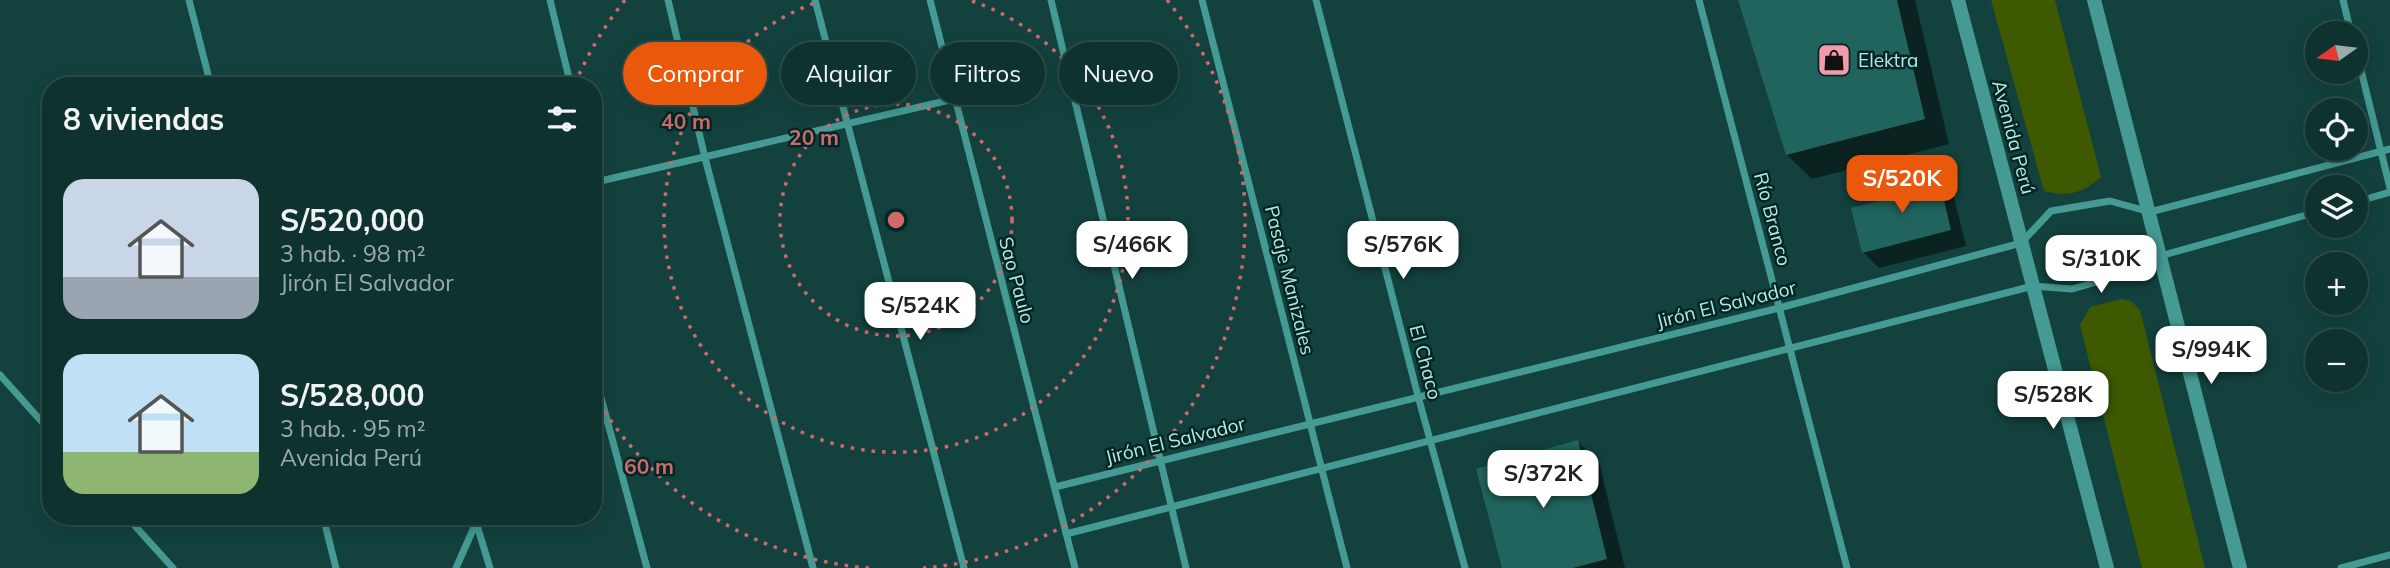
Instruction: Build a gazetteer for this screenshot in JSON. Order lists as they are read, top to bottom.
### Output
{
  "streets": {
    "main road": ["Avenida Perú"],
    "street": [
      "Río Branco",
      "Sao Paulo",
      "Pasaje Manizales",
      "Jirón El Salvador",
      "El Chaco"
    ]
  },
  "crossings": [
    ["Avenida Perú", "Jirón El Salvador"],
    ["Río Branco", "Jirón El Salvador"],
    ["Sao Paulo", "Jirón El Salvador"],
    ["Pasaje Manizales", "Jirón El Salvador"],
    ["Jirón El Salvador", "El Chaco"]
  ],
  "places": {
    "shop": ["Elektra"]
  },
  "north": "left",
  "page": {
    "map_buttons": ["+", "−"],
    "chip": [
      "Comprar",
      "Alquilar",
      "Filtros",
      "Nuevo"
    ],
    "heading": "8 viviendas",
    "price": [
      "S/520K",
      "S/466K",
      "S/576K",
      "S/310K",
      "S/524K",
      "S/994K",
      "S/528K",
      "S/372K"
    ],
    "list": [
      {
        "name": "S/520,000",
        "note": "3 hab. · 98 m² · Jirón El Salvador"
      },
      {
        "name": "S/528,000",
        "note": "3 hab. · 95 m² · Avenida Perú"
      }
    ]
  },
  "rings": ["40 m", "20 m", "60 m"]
}
